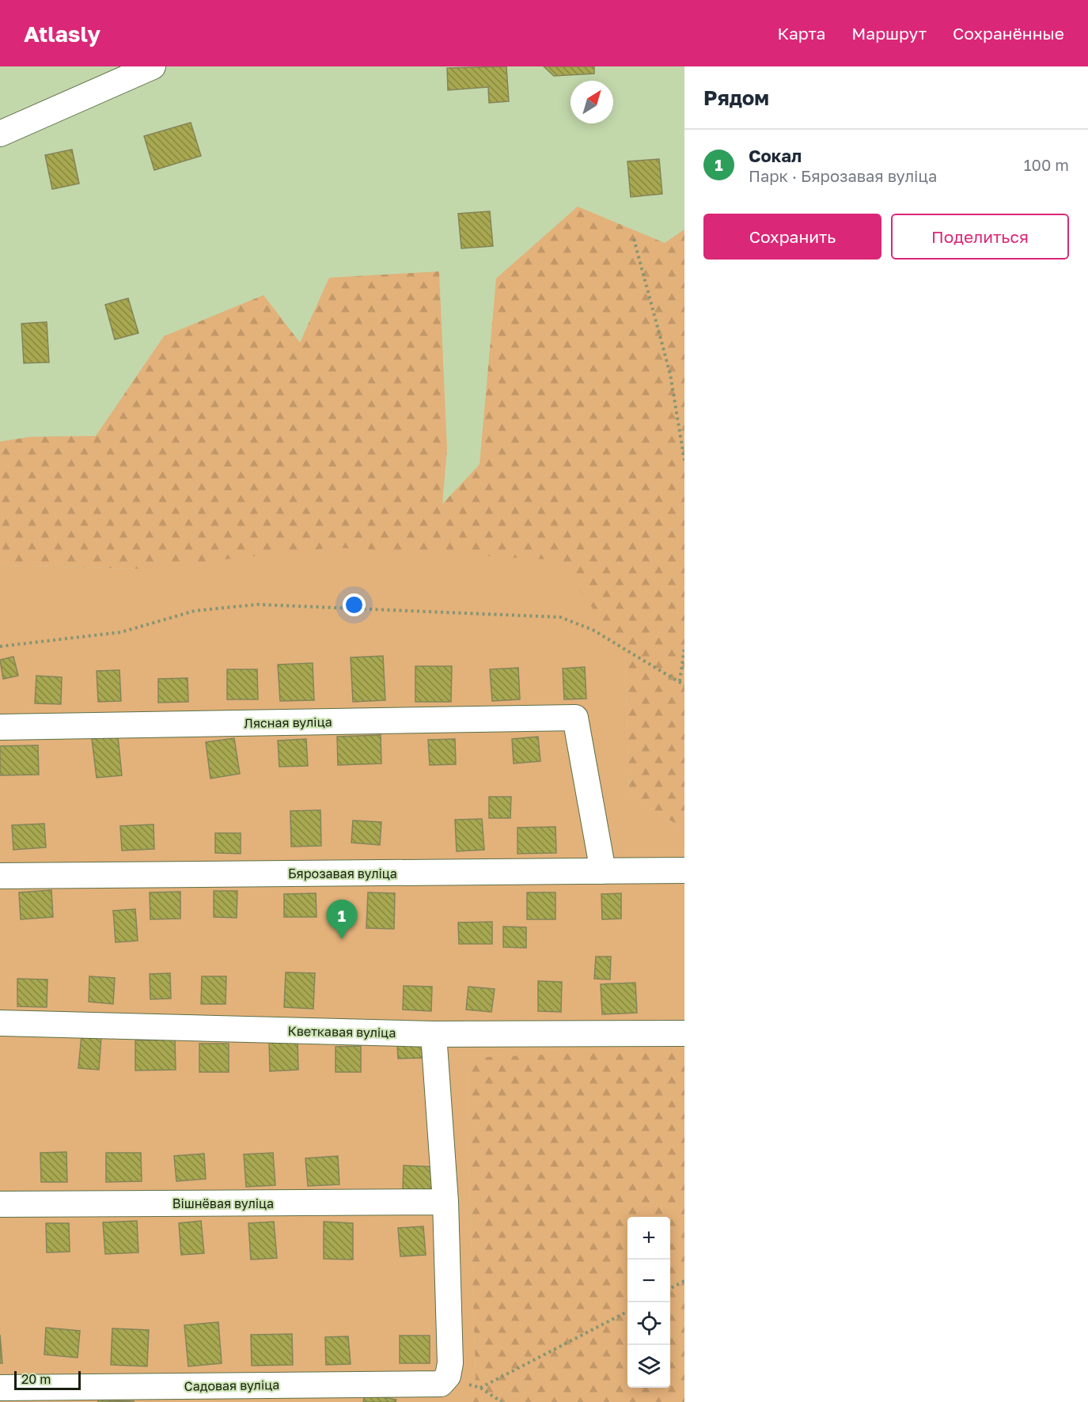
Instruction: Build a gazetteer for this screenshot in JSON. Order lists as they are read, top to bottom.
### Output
{
  "streets": {
    "street": [
      "Лясная вуліца",
      "Бярозавая вуліца",
      "Кветкавая вуліца",
      "Вішнёвая вуліца",
      "Садовая вуліца"
    ]
  },
  "crossings": [
    ["Лясная вуліца", "Бярозавая вуліца"],
    ["Вішнёвая вуліца", "Садовая вуліца"]
  ],
  "scale_bar": "20 m",
  "north": "top right",
  "page": {
    "header": "Atlasly",
    "nav": ["Карта", "Маршрут", "Сохранённые"],
    "heading": "Рядом",
    "list": [
      {
        "mark": "1",
        "name": "Сокал",
        "note": "Парк · Бярозавая вуліца",
        "value": "100 m"
      }
    ],
    "buttons": ["Сохранить", "Поделиться"],
    "pins": "1",
    "map_buttons": ["+", "−"],
    "scale": "20 m"
  }
}
